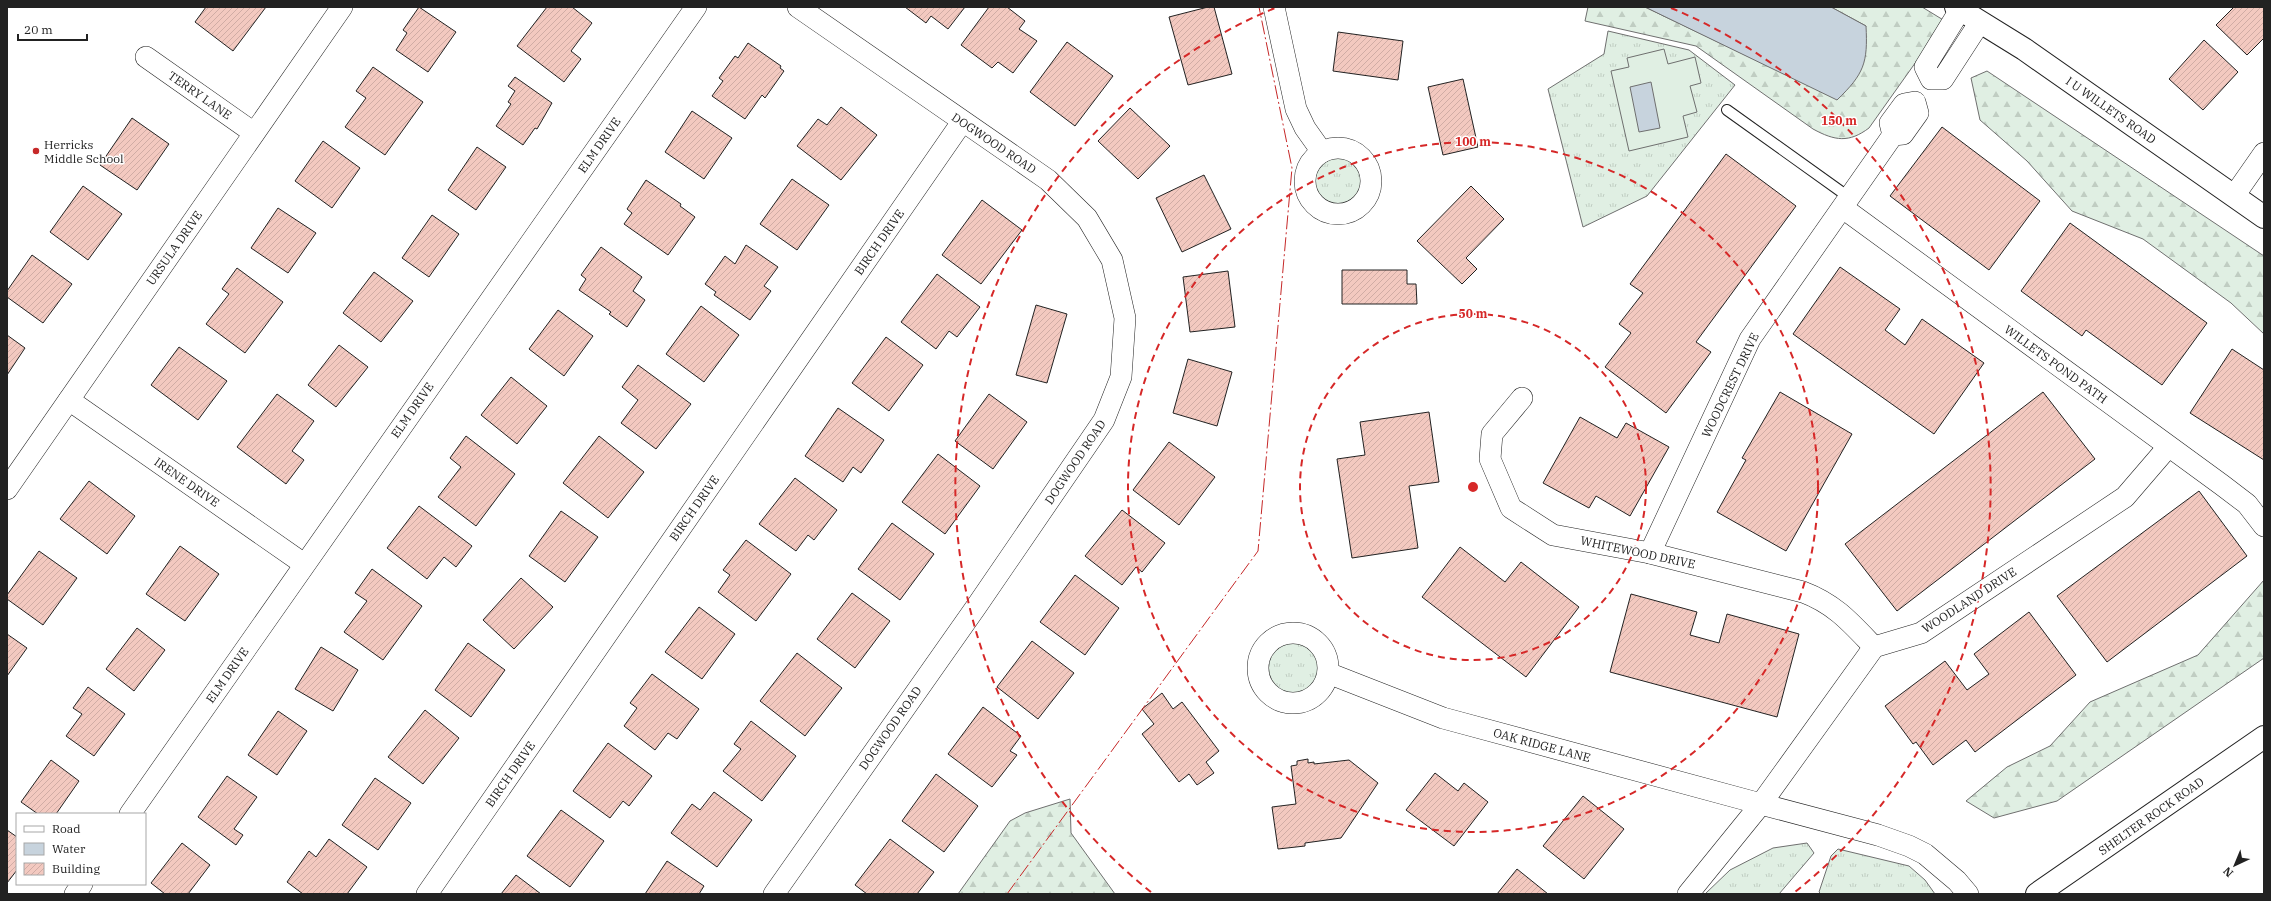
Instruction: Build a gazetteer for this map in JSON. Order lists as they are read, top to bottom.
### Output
{
  "streets": {
    "main road": ["I U WILLETS ROAD", "SHELTER ROCK ROAD"],
    "street": [
      "TERRY LANE",
      "DOGWOOD ROAD",
      "ELM DRIVE",
      "BIRCH DRIVE",
      "URSULA DRIVE",
      "WILLETS POND PATH",
      "WOODCREST DRIVE",
      "IRENE DRIVE",
      "WHITEWOOD DRIVE",
      "WOODLAND DRIVE",
      "OAK RIDGE LANE"
    ]
  },
  "crossings": [
    ["TERRY LANE", "URSULA DRIVE"],
    ["DOGWOOD ROAD", "BIRCH DRIVE"],
    ["ELM DRIVE", "IRENE DRIVE"],
    ["URSULA DRIVE", "IRENE DRIVE"],
    ["WILLETS POND PATH", "WOODCREST DRIVE"],
    ["WILLETS POND PATH", "WOODLAND DRIVE"],
    ["WOODCREST DRIVE", "WHITEWOOD DRIVE"],
    ["WHITEWOOD DRIVE", "WOODLAND DRIVE"]
  ],
  "places": ["Herricks Middle School"],
  "legend": ["Road", "Water", "Building"],
  "scale_bar": "20 m",
  "north": "bottom left",
  "rings": ["150 m", "100 m", "50 m"]
}
